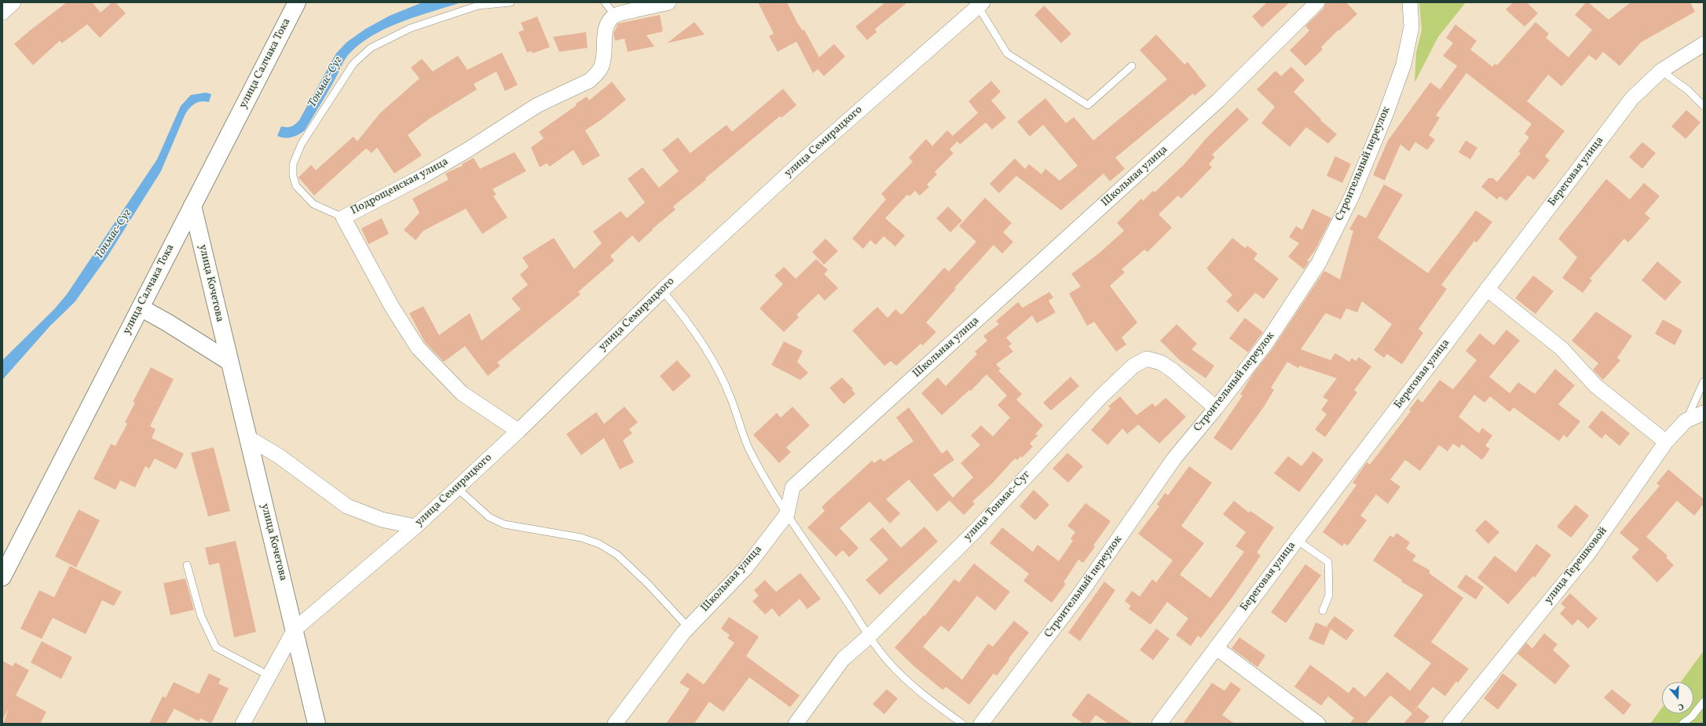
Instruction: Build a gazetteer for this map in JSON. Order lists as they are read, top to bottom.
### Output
{
  "streets": {
    "main road": ["улица Салчака Тока", "улица Кочетова"],
    "street": [
      "улица Семирацкого",
      "Строительный переулок",
      "Береговая улица",
      "Школьная улица",
      "Подрощенская улица",
      "улица Тонмас-Суг",
      "улица Терешковой"
    ]
  },
  "crossings": [
    ["улица Салчака Тока", "улица Кочетова"],
    ["улица Семирацкого", "Подрощенская улица"],
    ["улица Семирацкого", "улица Кочетова"],
    ["Строительный переулок", "улица Тонмас-Суг"]
  ],
  "water": ["Тонмас-Суг"],
  "north": "bottom"
}
